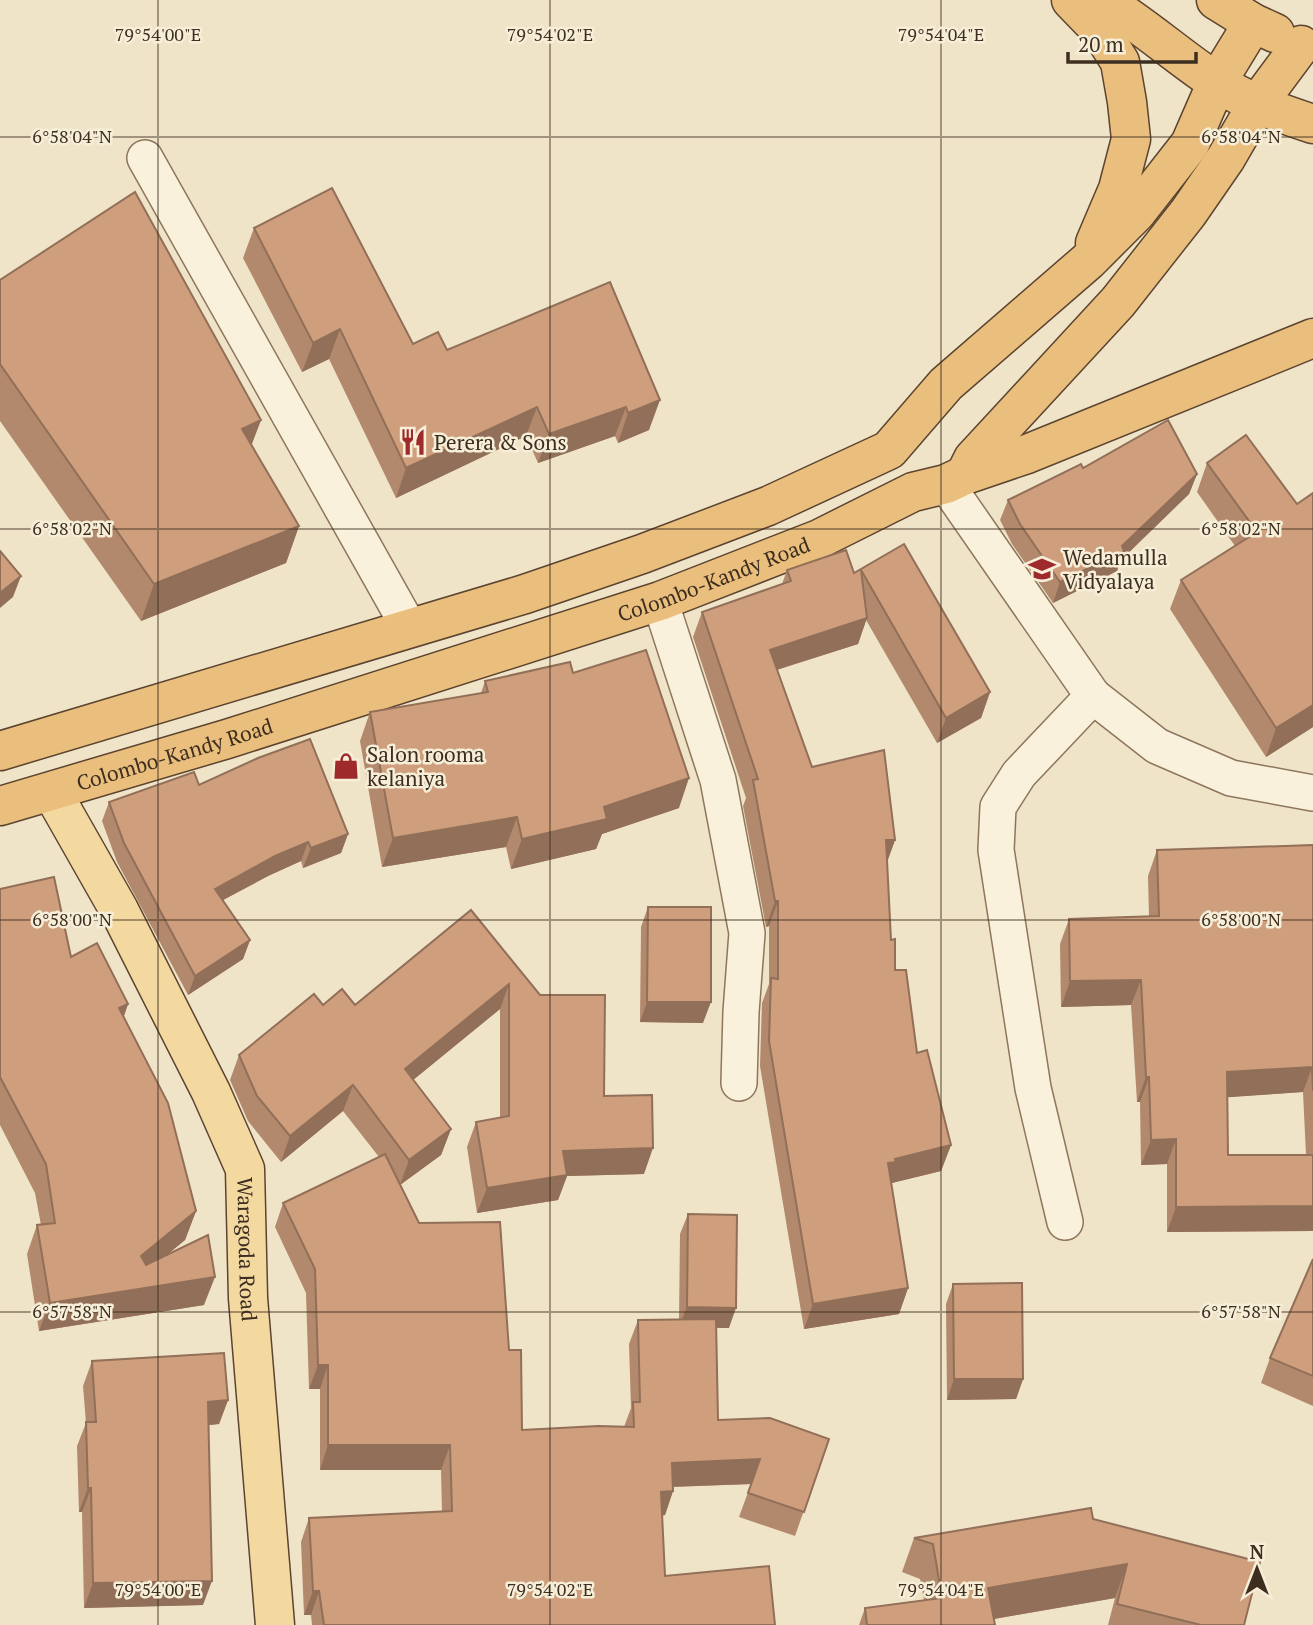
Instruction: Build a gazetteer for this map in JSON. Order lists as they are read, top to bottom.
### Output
{
  "streets": {
    "highway": ["Colombo-Kandy Road"],
    "main road": ["Waragoda Road"]
  },
  "crossings": [
    ["Colombo-Kandy Road", "Waragoda Road"]
  ],
  "places": {
    "restaurant": ["Perera & Sons"],
    "school or university": ["Wedamulla Vidyalaya"],
    "shop": ["Salon rooma kelaniya"]
  },
  "scale_bar": "20 m",
  "north": "top",
  "coordinates": [
    "79°54'00\"E",
    "79°54'02\"E",
    "79°54'04\"E",
    "6°58'04\"N",
    "6°58'02\"N",
    "6°58'00\"N",
    "6°57'58\"N"
  ]
}
